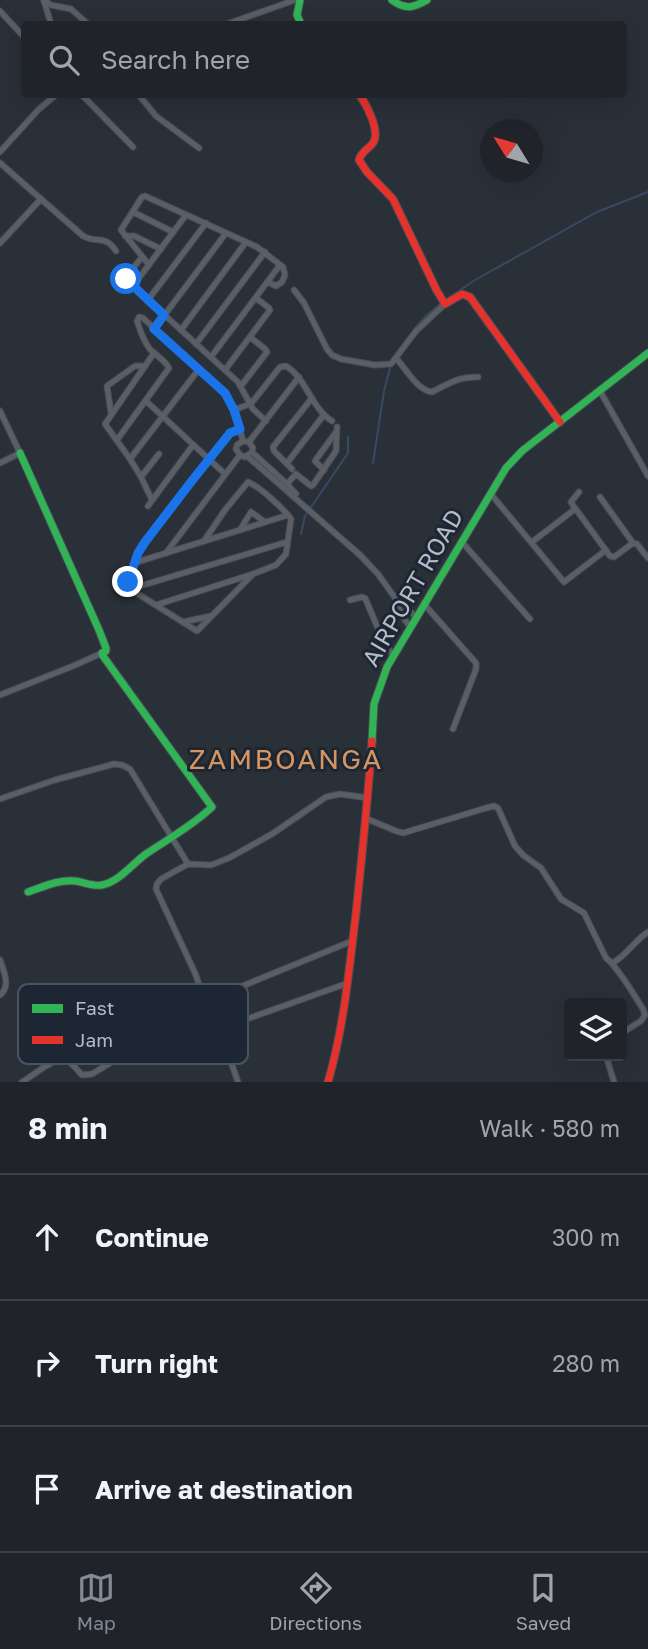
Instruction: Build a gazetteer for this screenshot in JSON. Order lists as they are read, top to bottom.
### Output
{
  "streets": {
    "street": ["AIRPORT ROAD"]
  },
  "districts": ["ZAMBOANGA"],
  "legend": ["Fast", "Jam"],
  "north": "top left",
  "page": {
    "search": "Search here",
    "heading": ["8 min", "Walk · 580 m"],
    "list": [
      ["Continue", "300 m"],
      ["Turn right", "280 m"],
      "Arrive at destination"
    ],
    "nav": ["Map", "Directions", "Saved"]
  }
}
